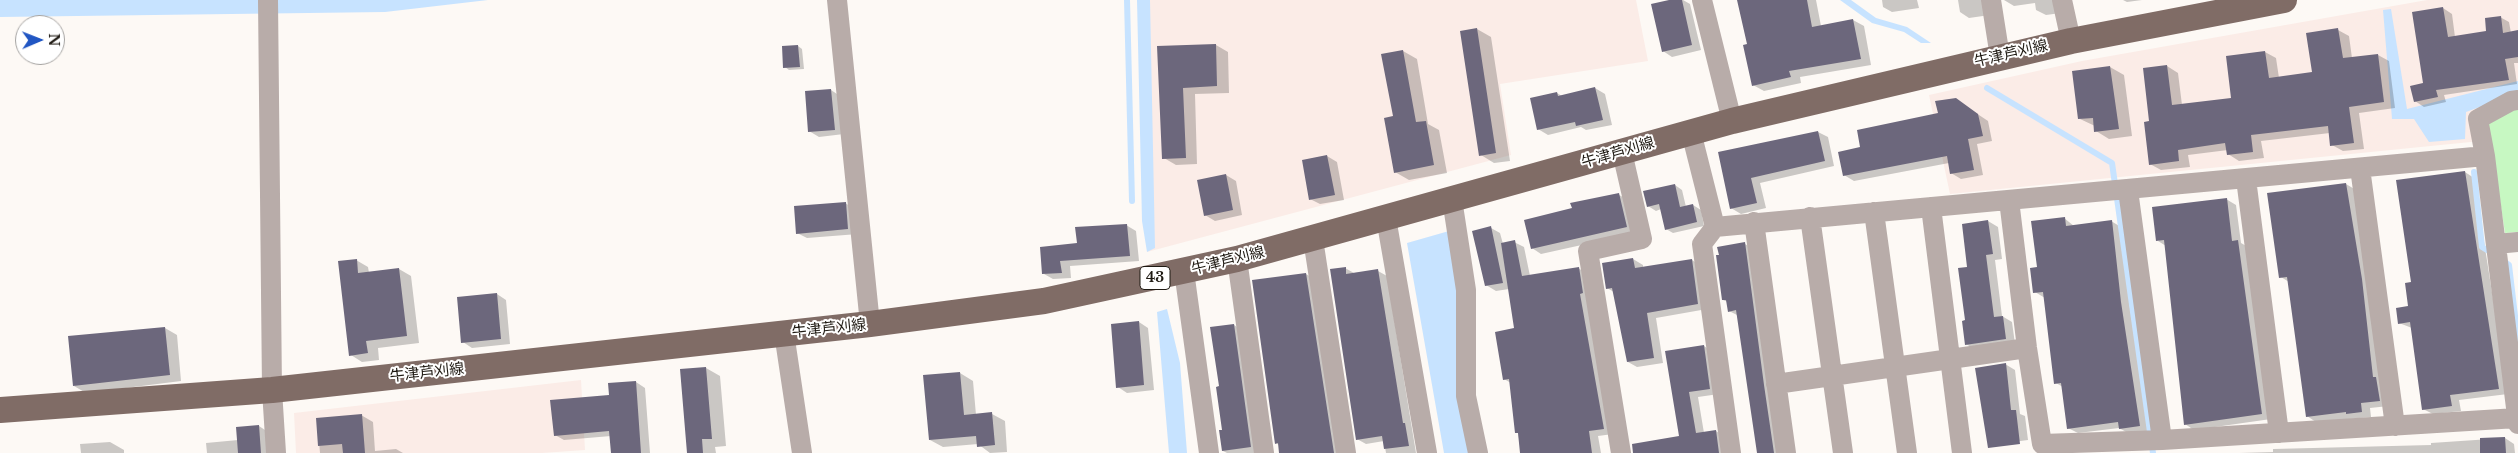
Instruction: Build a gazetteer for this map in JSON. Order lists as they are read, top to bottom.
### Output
{
  "streets": {
    "main road": ["牛津芦刈線", "43"]
  },
  "north": "right"
}
